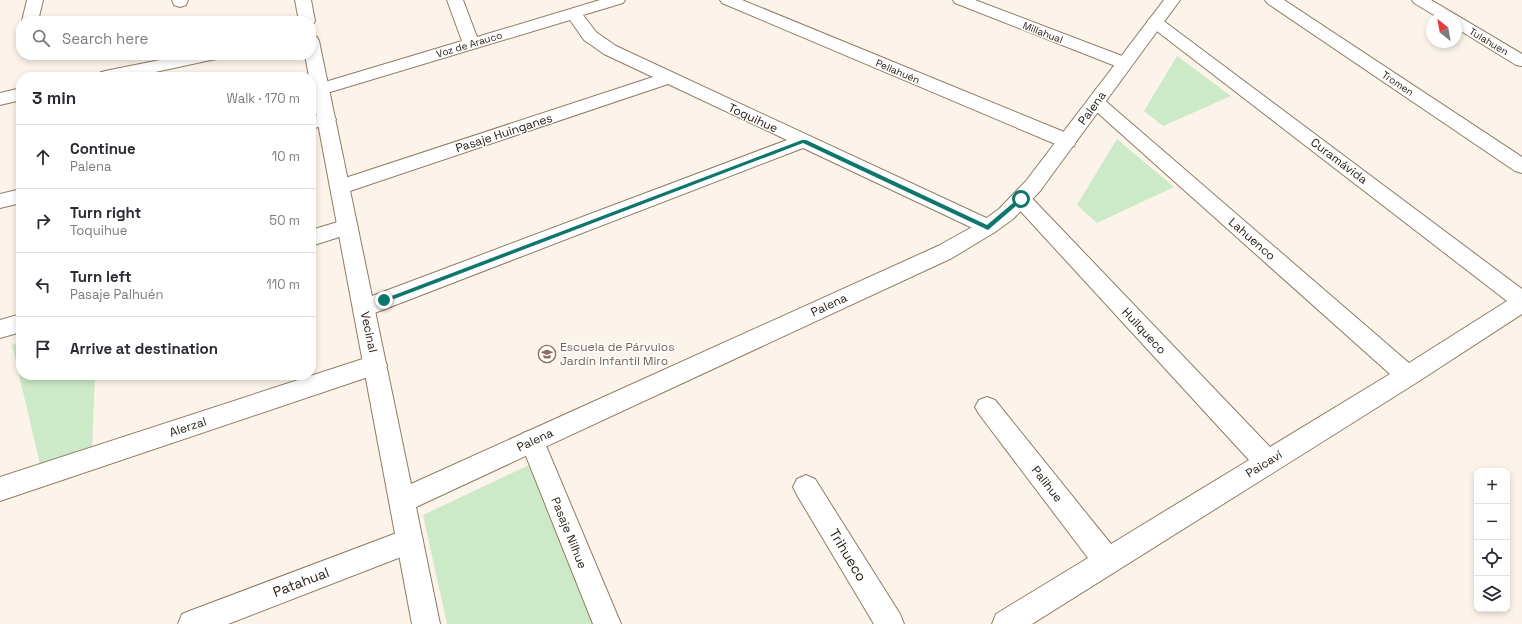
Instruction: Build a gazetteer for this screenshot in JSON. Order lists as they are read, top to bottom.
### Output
{
  "streets": {
    "street": [
      "Millahual",
      "Tulahuen",
      "Voz de Arauco",
      "Pellahuén",
      "Tromen",
      "Palena",
      "Toquihue",
      "Pasaje Huinganes",
      "Curamávida",
      "Lahuenco",
      "Huilqueco",
      "Vecinal",
      "Alerzal",
      "Paicaví",
      "Palihue",
      "Pasaje Nilhue",
      "Trihueco",
      "Patahual"
    ]
  },
  "crossings": [
    ["Millahual", "Palena"],
    ["Voz de Arauco", "Toquihue"],
    ["Voz de Arauco", "Vecinal"],
    ["Pellahuén", "Palena"],
    ["Palena", "Toquihue"],
    ["Palena", "Curamávida"],
    ["Palena", "Lahuenco"],
    ["Palena", "Huilqueco"],
    ["Palena", "Vecinal"],
    ["Palena", "Pasaje Nilhue"],
    ["Toquihue", "Pasaje Huinganes"],
    ["Pasaje Huinganes", "Vecinal"],
    ["Curamávida", "Paicaví"],
    ["Lahuenco", "Paicaví"],
    ["Huilqueco", "Paicaví"],
    ["Vecinal", "Alerzal"],
    ["Vecinal", "Patahual"],
    ["Paicaví", "Palihue"]
  ],
  "places": {
    "school or university": ["Escuela de Párvulos Jardín Infantil Miro"]
  },
  "north": "top left",
  "page": {
    "search": "Search here",
    "heading": ["3 min", "Walk · 170 m"],
    "list": [
      ["Continue", "Palena", "10 m"],
      ["Turn right", "Toquihue", "50 m"],
      ["Turn left", "Pasaje Palhuén", "110 m"],
      "Arrive at destination"
    ],
    "map_buttons": ["+", "−"]
  }
}
